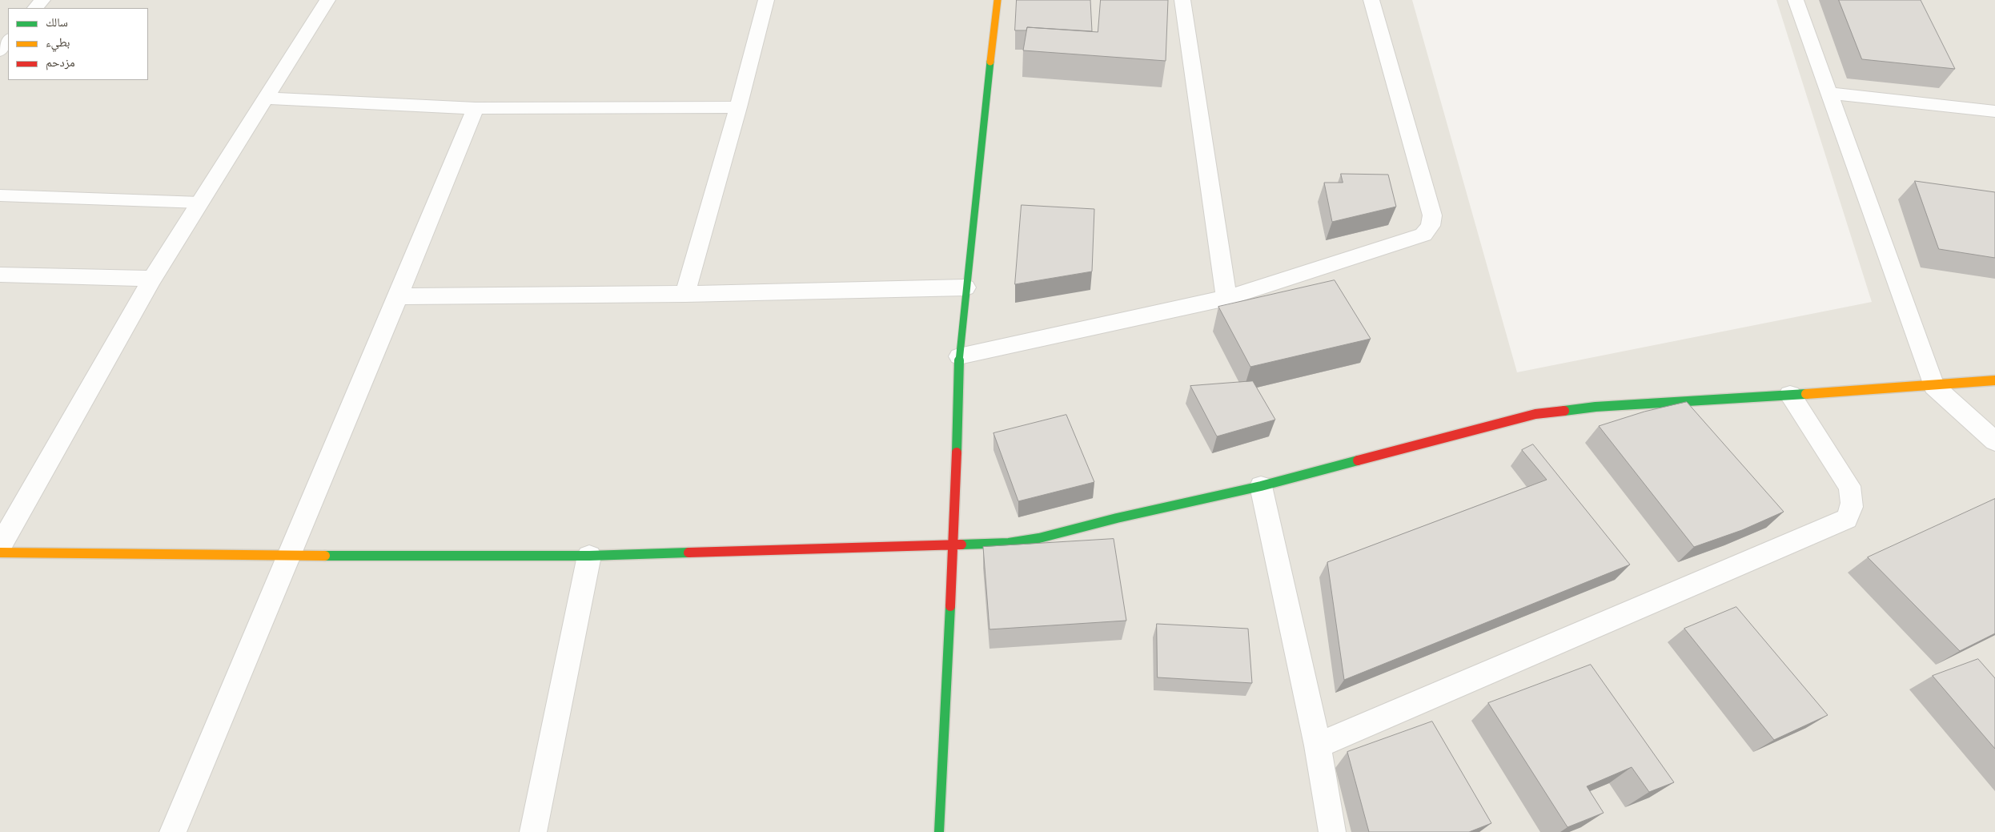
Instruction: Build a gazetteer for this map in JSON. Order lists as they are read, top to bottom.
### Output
{
  "legend": ["سالك", "بطيء", "مزدحم"]
}
